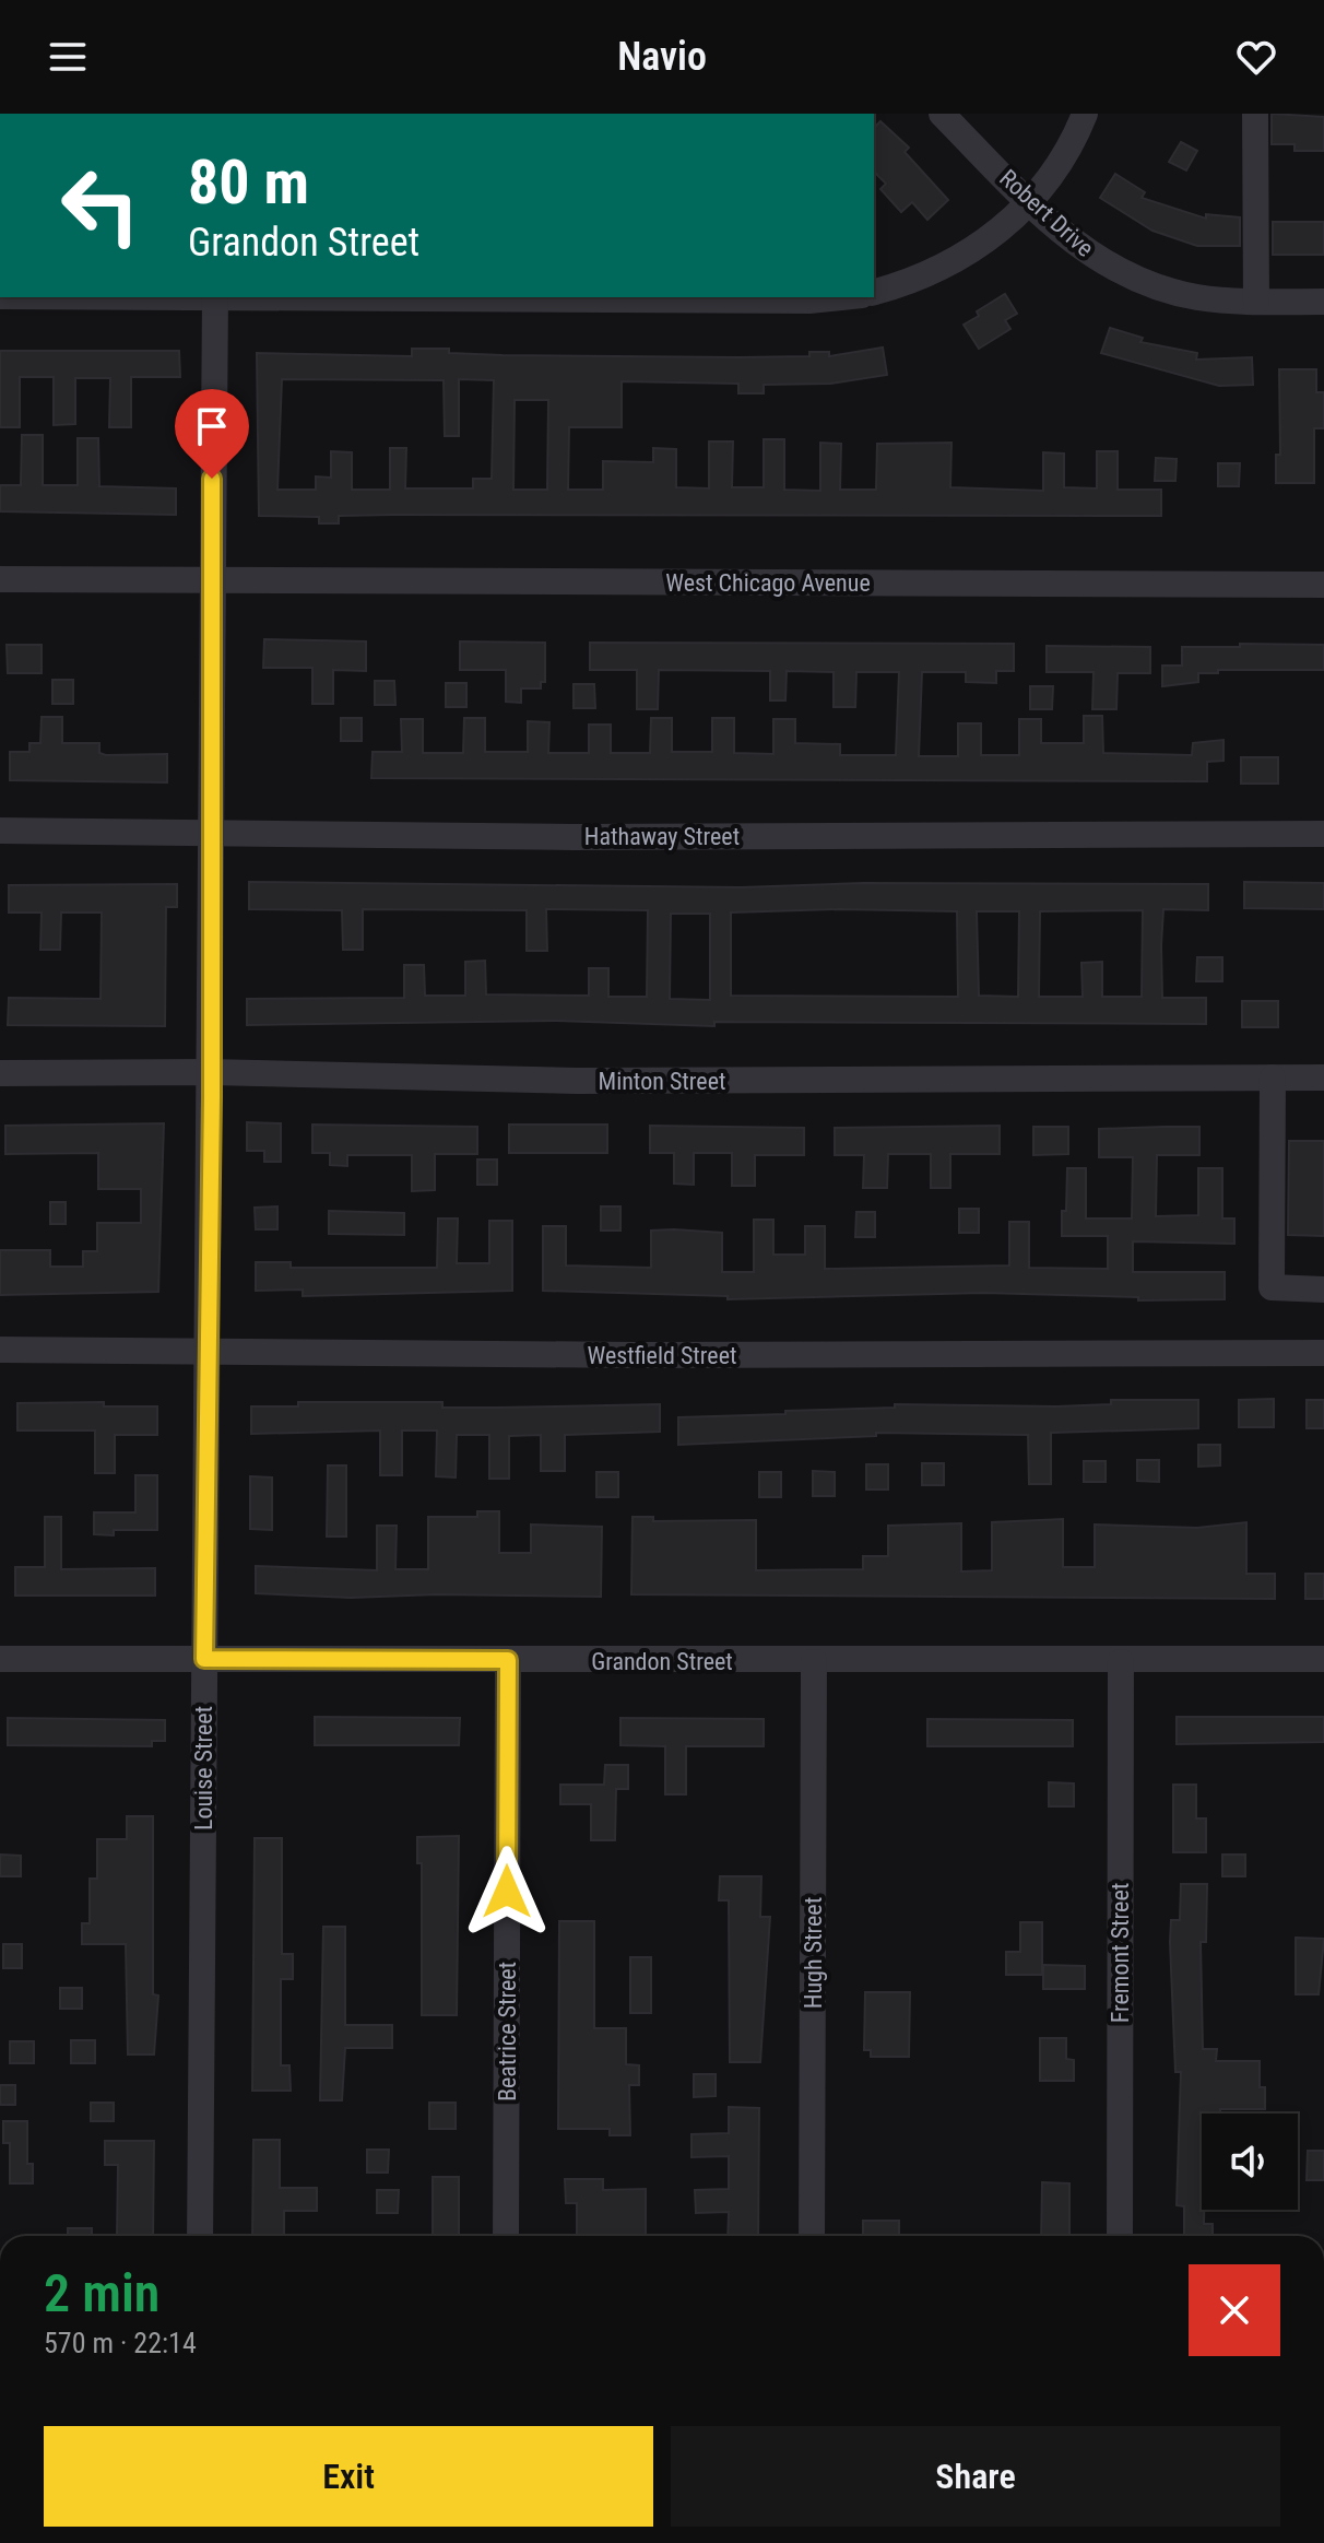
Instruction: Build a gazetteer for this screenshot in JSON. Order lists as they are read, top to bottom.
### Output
{
  "streets": {
    "street": [
      "Robert Drive",
      "West Chicago Avenue",
      "Hathaway Street",
      "Minton Street",
      "Westfield Street",
      "Grandon Street",
      "Louise Street",
      "Hugh Street",
      "Fremont Street",
      "Beatrice Street"
    ]
  },
  "crossings": [
    ["West Chicago Avenue", "Louise Street"],
    ["Hathaway Street", "Louise Street"],
    ["Minton Street", "Louise Street"],
    ["Westfield Street", "Louise Street"],
    ["Grandon Street", "Louise Street"],
    ["Grandon Street", "Hugh Street"],
    ["Grandon Street", "Fremont Street"],
    ["Grandon Street", "Beatrice Street"]
  ],
  "page": {
    "header": "Navio",
    "turn": ["80 m", "Grandon Street"],
    "heading": ["2 min", "570 m · 22:14"],
    "buttons": ["Exit", "Share"]
  }
}
